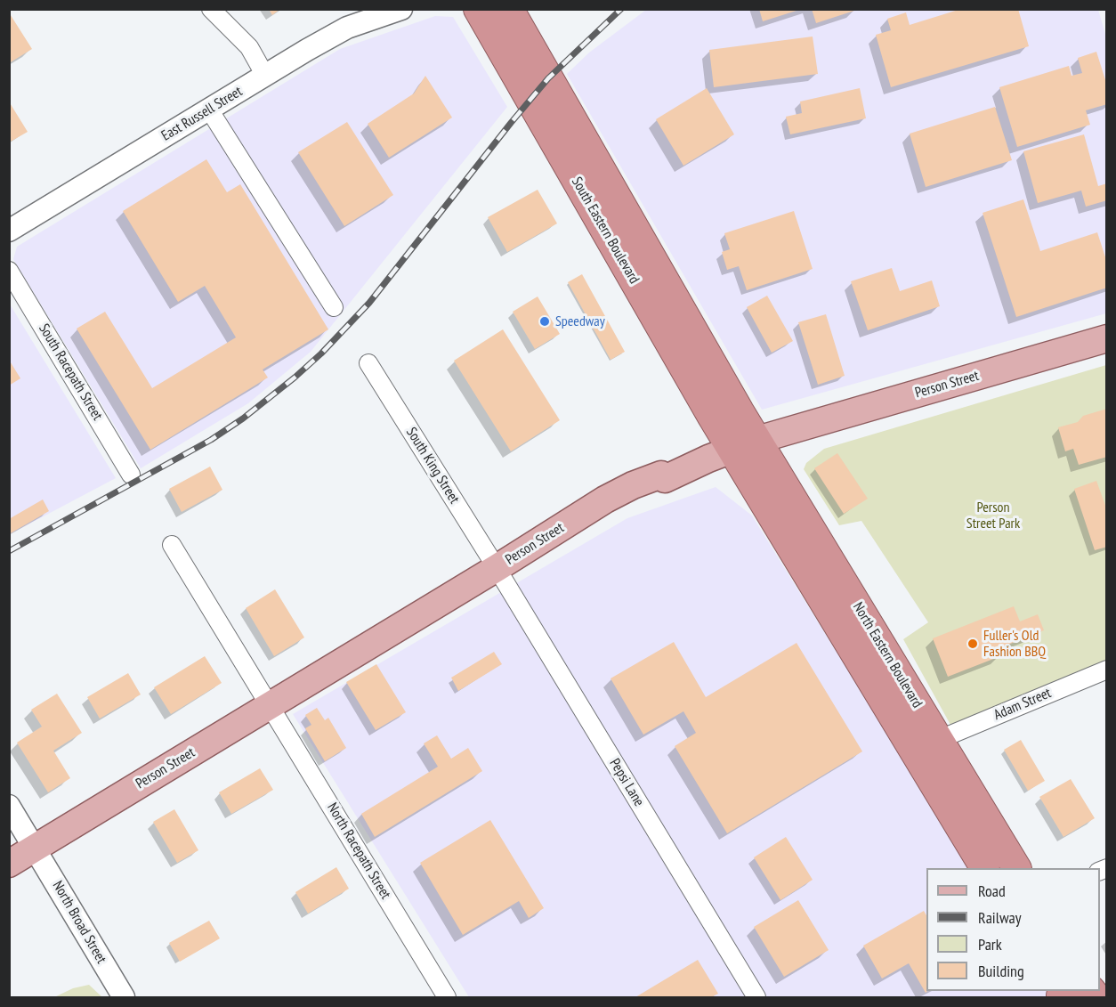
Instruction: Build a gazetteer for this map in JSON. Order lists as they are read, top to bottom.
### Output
{
  "streets": {
    "highway": ["South Eastern Boulevard", "North Eastern Boulevard"],
    "main road": ["Person Street"],
    "street": [
      "East Russell Street",
      "South Racepath Street",
      "South King Street",
      "Adam Street",
      "Pepsi Lane",
      "North Racepath Street",
      "North Broad Street"
    ]
  },
  "crossings": [
    ["South Eastern Boulevard", "Person Street"],
    ["South Eastern Boulevard", "North Eastern Boulevard"],
    ["Person Street", "South King Street"],
    ["Person Street", "North Eastern Boulevard"],
    ["Person Street", "Pepsi Lane"],
    ["Person Street", "North Racepath Street"],
    ["Person Street", "North Broad Street"],
    ["South King Street", "Pepsi Lane"],
    ["North Eastern Boulevard", "Adam Street"]
  ],
  "parks": ["Person Street Park"],
  "places": ["Speedway", "Fuller's Old Fashion BBQ"],
  "legend": [
    "Road",
    "Railway",
    "Park",
    "Building"
  ]
}
